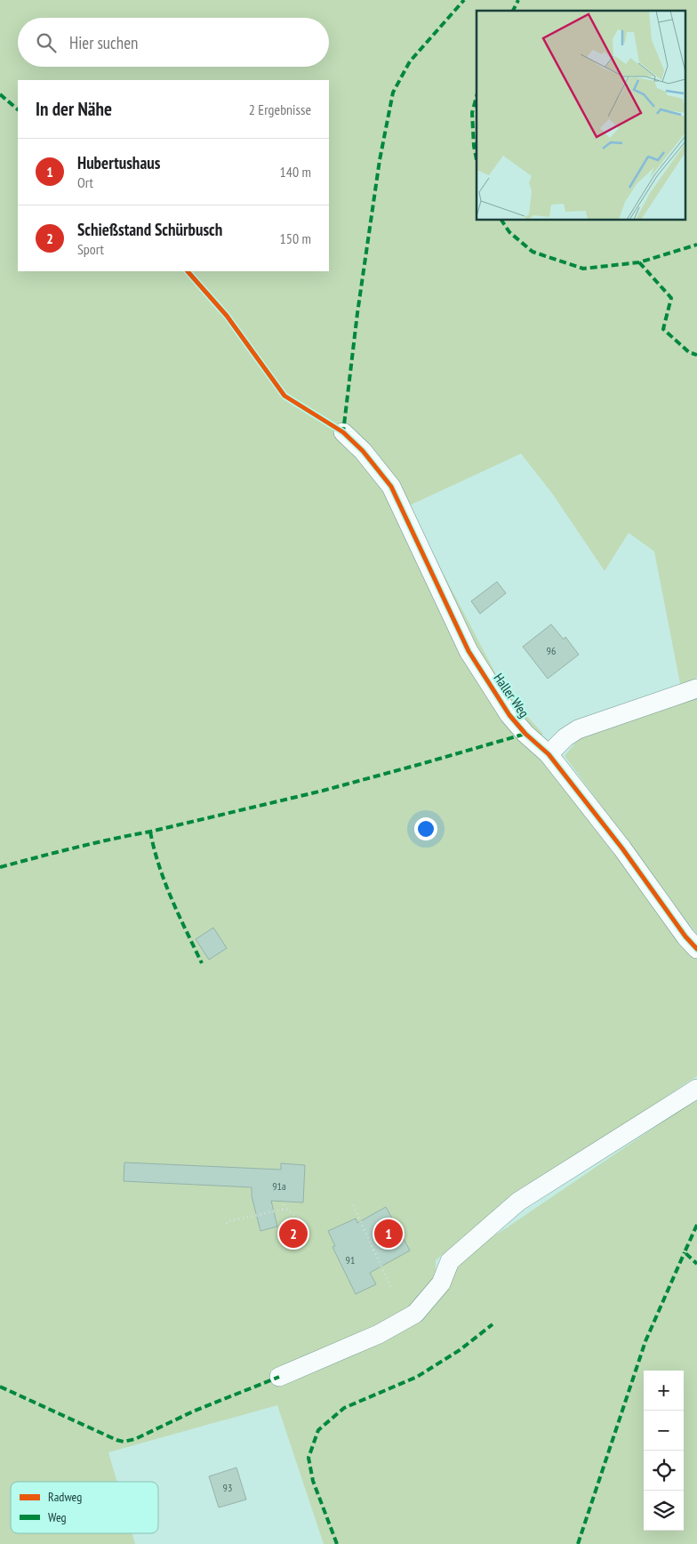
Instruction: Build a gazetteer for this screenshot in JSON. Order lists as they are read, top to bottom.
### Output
{
  "streets": {
    "street": ["Haller Weg"]
  },
  "house_numbers": [
    "96",
    "91a",
    "91",
    "93"
  ],
  "legend": ["Radweg", "Weg"],
  "page": {
    "search": "Hier suchen",
    "heading": ["In der Nähe", "2 Ergebnisse"],
    "list": [
      {
        "mark": "1",
        "name": "Hubertushaus",
        "note": "Ort",
        "value": "140 m"
      },
      {
        "mark": "2",
        "name": "Schießstand Schürbusch",
        "note": "Sport",
        "value": "150 m"
      }
    ],
    "pins": ["1", "2"],
    "map_buttons": ["+", "−"]
  }
}
